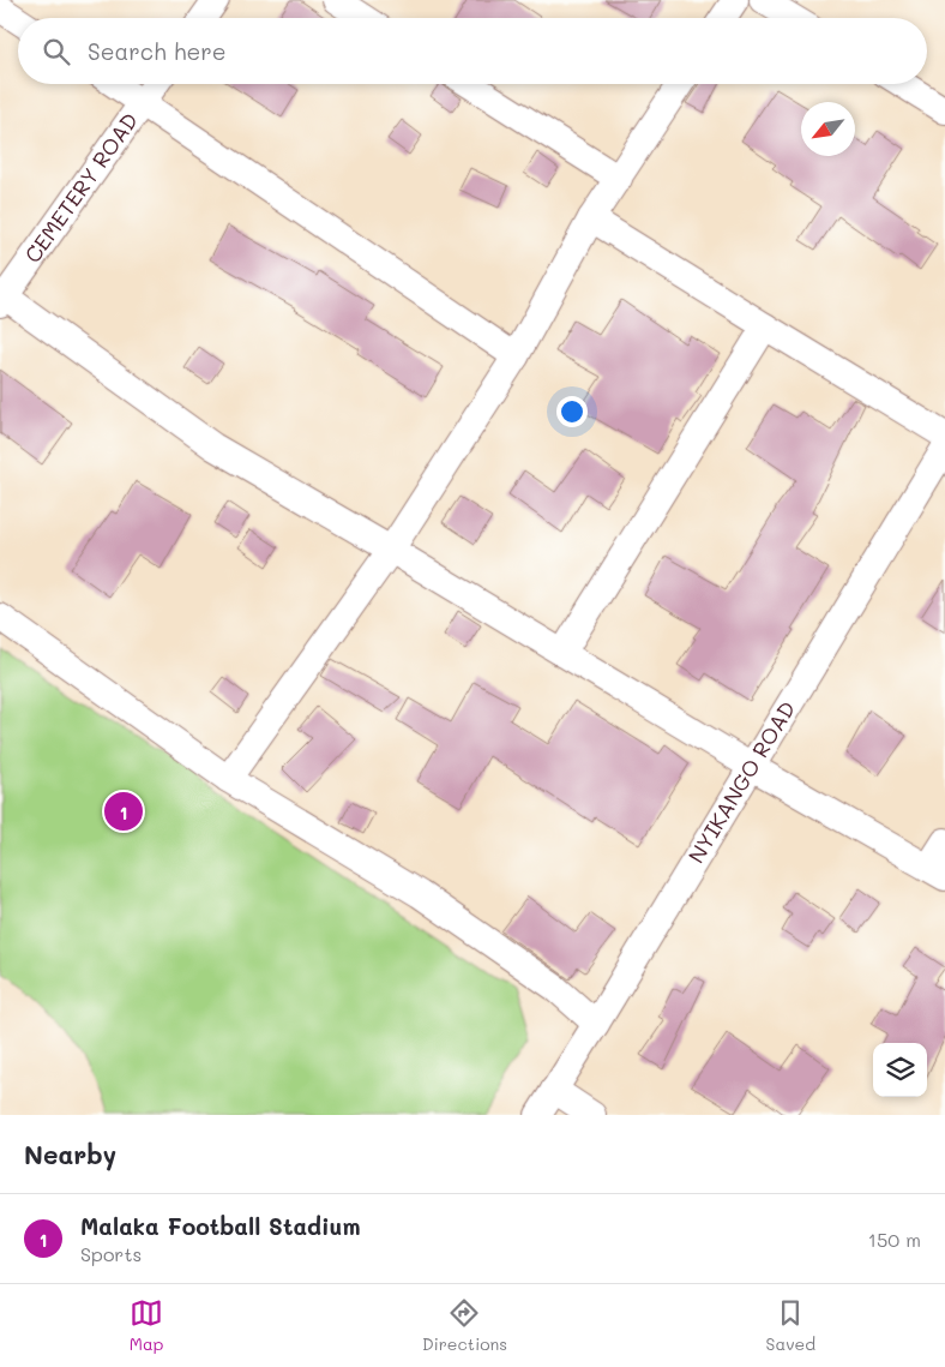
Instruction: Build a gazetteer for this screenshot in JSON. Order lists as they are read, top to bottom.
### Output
{
  "streets": {
    "street": ["CEMETERY ROAD", "NYIKANGO ROAD"]
  },
  "north": "bottom left",
  "page": {
    "search": "Search here",
    "pins": "1",
    "heading": "Nearby",
    "list": [
      {
        "mark": "1",
        "name": "Malaka Football Stadium",
        "note": "Sports",
        "value": "150 m"
      }
    ],
    "nav": ["Map", "Directions", "Saved"]
  }
}
